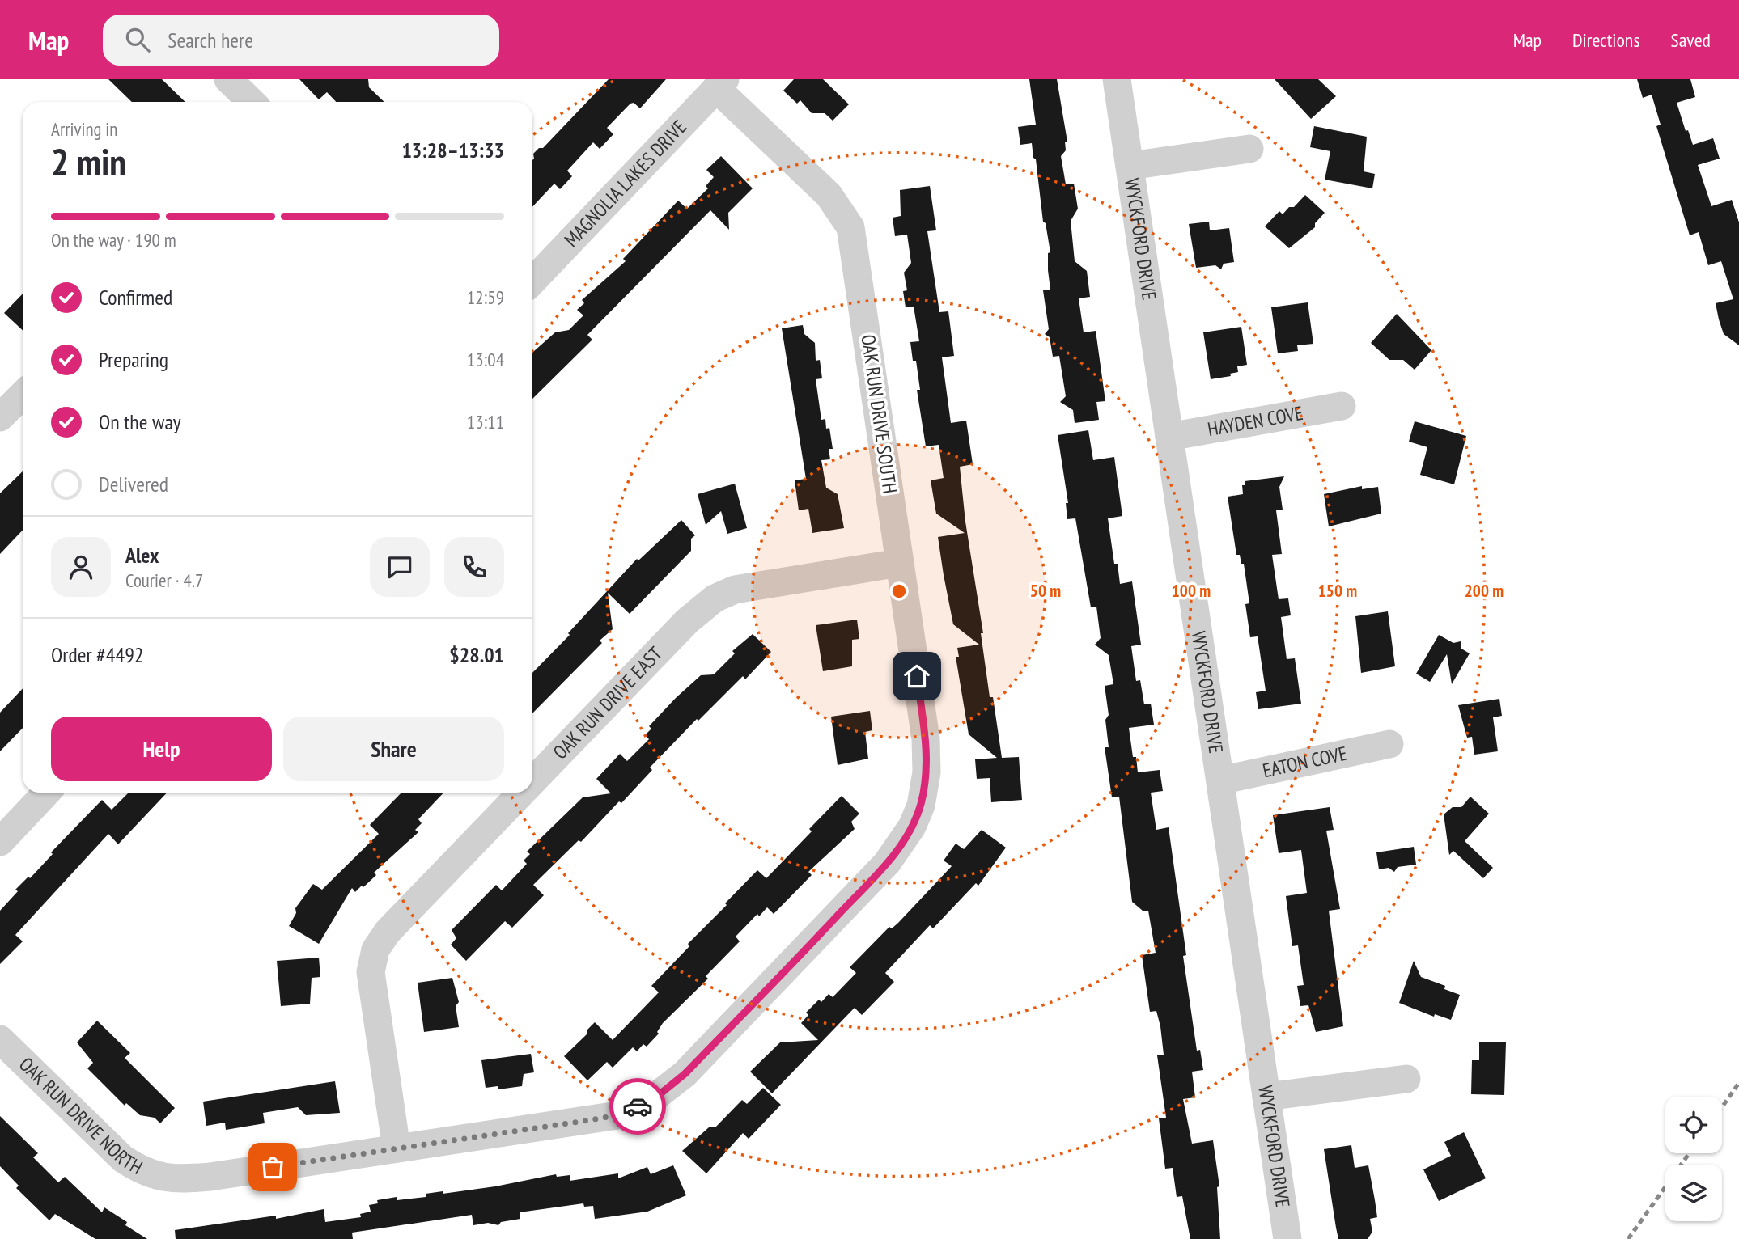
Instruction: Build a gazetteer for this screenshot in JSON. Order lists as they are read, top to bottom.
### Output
{
  "streets": {
    "street": [
      "MAGNOLIA LAKES DRIVE",
      "WYCKFORD DRIVE",
      "OAK RUN DRIVE SOUTH",
      "HAYDEN COVE",
      "OAK RUN DRIVE EAST",
      "EATON COVE",
      "OAK RUN DRIVE NORTH"
    ]
  },
  "crossings": [
    ["MAGNOLIA LAKES DRIVE", "OAK RUN DRIVE SOUTH"],
    ["WYCKFORD DRIVE", "HAYDEN COVE"],
    ["WYCKFORD DRIVE", "EATON COVE"],
    ["OAK RUN DRIVE SOUTH", "OAK RUN DRIVE EAST"],
    ["OAK RUN DRIVE SOUTH", "OAK RUN DRIVE NORTH"]
  ],
  "page": {
    "header": "Map",
    "search": "Search here",
    "nav": ["Map", "Directions", "Saved"],
    "heading": ["2 min", "Arriving in", "13:28–13:33"],
    "panel": [
      "Alex",
      "Courier · 4.7",
      "Order #4492",
      "$28.01"
    ],
    "bar": "On the way · 190 m",
    "list": [
      ["Confirmed", "12:59"],
      ["Preparing", "13:04"],
      ["On the way", "13:11"],
      "Delivered"
    ],
    "buttons": ["Help", "Share"]
  },
  "rings": [
    "50 m",
    "100 m",
    "150 m",
    "200 m"
  ]
}
